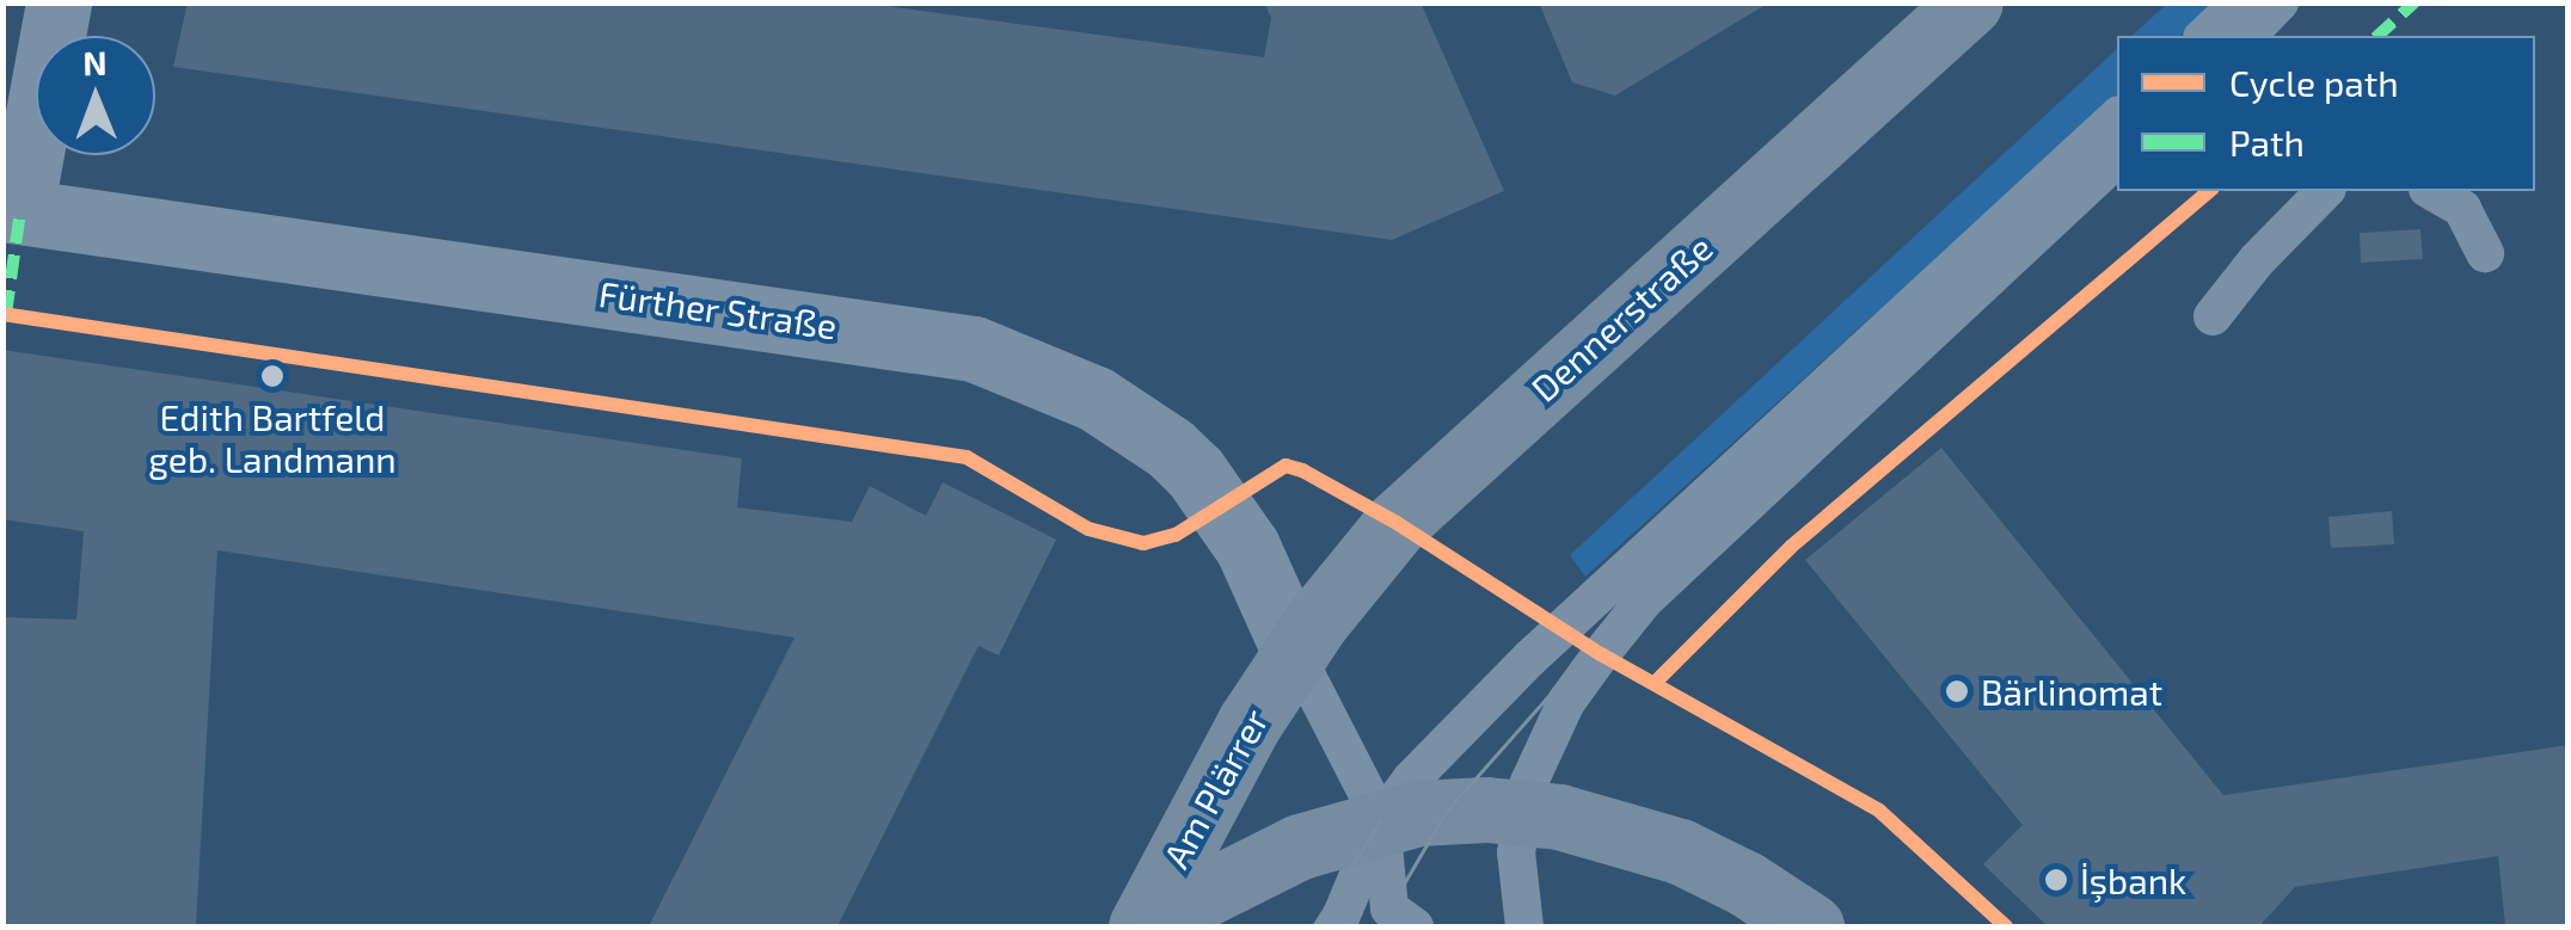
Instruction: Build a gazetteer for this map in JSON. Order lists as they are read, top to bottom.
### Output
{
  "streets": {
    "main road": ["Dennerstraße", "Am Plärrer"],
    "street": ["Fürther Straße"]
  },
  "crossings": [
    ["Fürther Straße", "Dennerstraße"],
    ["Fürther Straße", "Am Plärrer"],
    ["Dennerstraße", "Am Plärrer"]
  ],
  "places": ["Edith Bartfeld geb. Landmann", "Bärlinomat", "İşbank"],
  "legend": ["Cycle path", "Path"],
  "north": "top"
}
